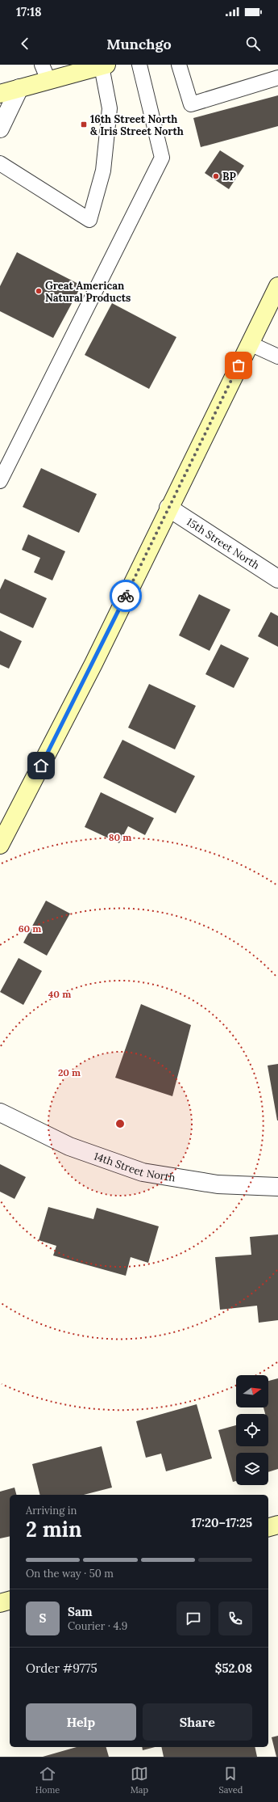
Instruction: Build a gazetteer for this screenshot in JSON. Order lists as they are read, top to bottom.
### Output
{
  "streets": {
    "street": ["15th Street North", "14th Street North"]
  },
  "places": {
    "transit": ["16th Street North & Iris Street North"],
    "other": ["BP", "Great American Natural Products"]
  },
  "north": "right",
  "page": {
    "status": "17:18",
    "header": "Munchgo",
    "heading": ["2 min", "Arriving in", "17:20–17:25"],
    "panel": [
      "Sam",
      "Courier · 4.9",
      "Order #9775",
      "$52.08"
    ],
    "bar": "On the way · 50 m",
    "round": "S",
    "buttons": ["Help", "Share"],
    "tabs": ["Home", "Map", "Saved"]
  },
  "rings": [
    "80 m",
    "60 m",
    "40 m",
    "20 m"
  ]
}
